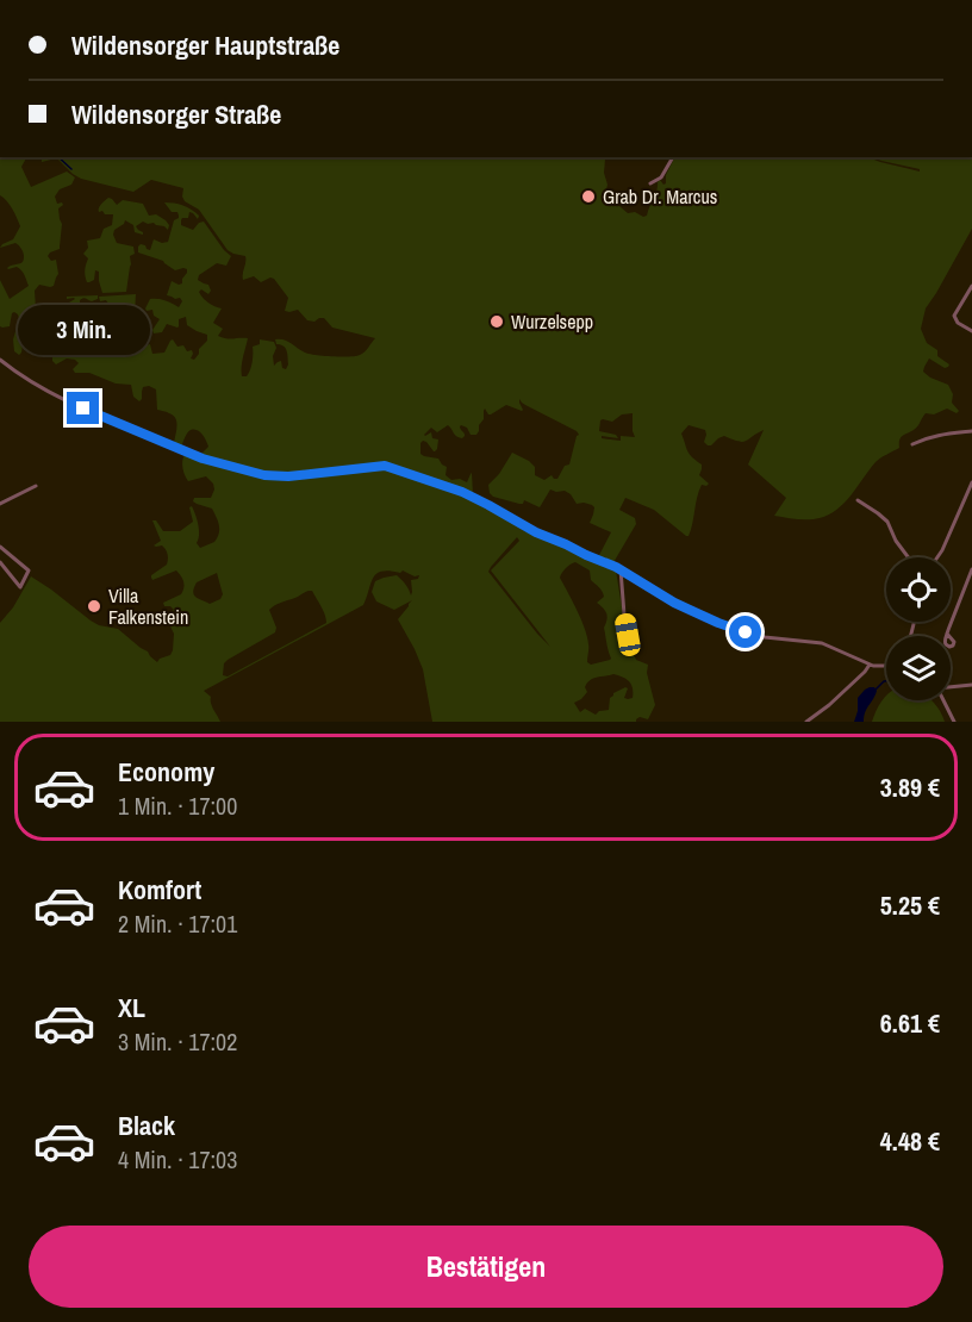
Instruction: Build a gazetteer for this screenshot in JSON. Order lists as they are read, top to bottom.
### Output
{
  "places": ["Grab Dr. Marcus", "Wurzelsepp", "Villa Falkenstein"],
  "page": {
    "banner": ["Wildensorger Hauptstraße", "Wildensorger Straße"],
    "bubble": "3 Min.",
    "list": [
      {
        "name": "Economy",
        "note": "1 Min. · 17:00",
        "value": "3.89 €"
      },
      {
        "name": "Komfort",
        "note": "2 Min. · 17:01",
        "value": "5.25 €"
      },
      {
        "name": "XL",
        "note": "3 Min. · 17:02",
        "value": "6.61 €"
      },
      {
        "name": "Black",
        "note": "4 Min. · 17:03",
        "value": "4.48 €"
      }
    ],
    "buttons": "Bestätigen"
  }
}
